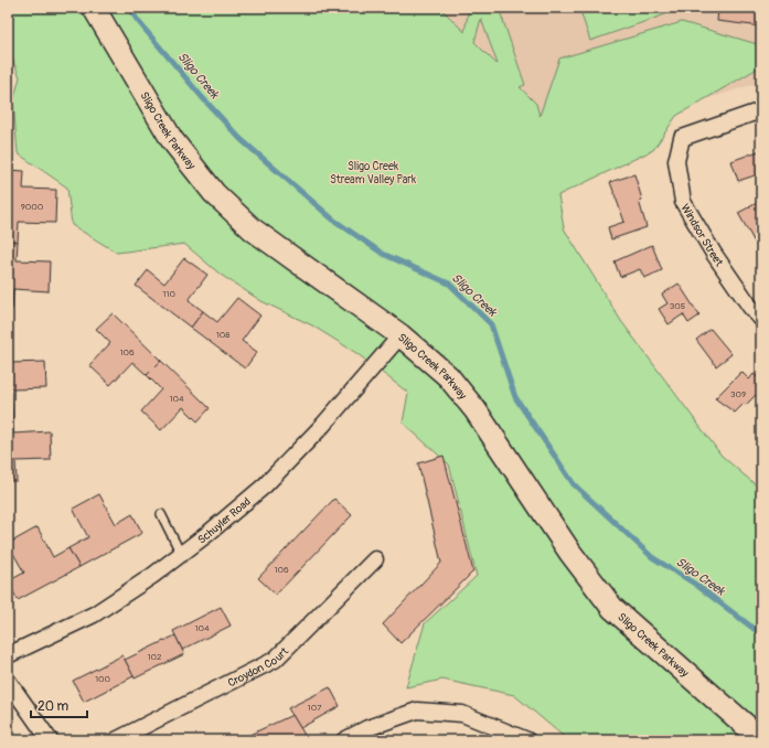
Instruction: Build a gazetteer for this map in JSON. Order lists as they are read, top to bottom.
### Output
{
  "streets": {
    "street": [
      "Sligo Creek Parkway",
      "Windsor Street",
      "Schuyler Road",
      "Croydon Court"
    ]
  },
  "crossings": [
    ["Sligo Creek Parkway", "Schuyler Road"]
  ],
  "water": ["Sligo Creek"],
  "parks": ["Sligo Creek Stream Valley Park"],
  "house_numbers": [
    "9000",
    "110",
    "305",
    "108",
    "106",
    "309",
    "104",
    "106",
    "104",
    "102",
    "100",
    "107"
  ],
  "scale_bar": "20 m"
}
